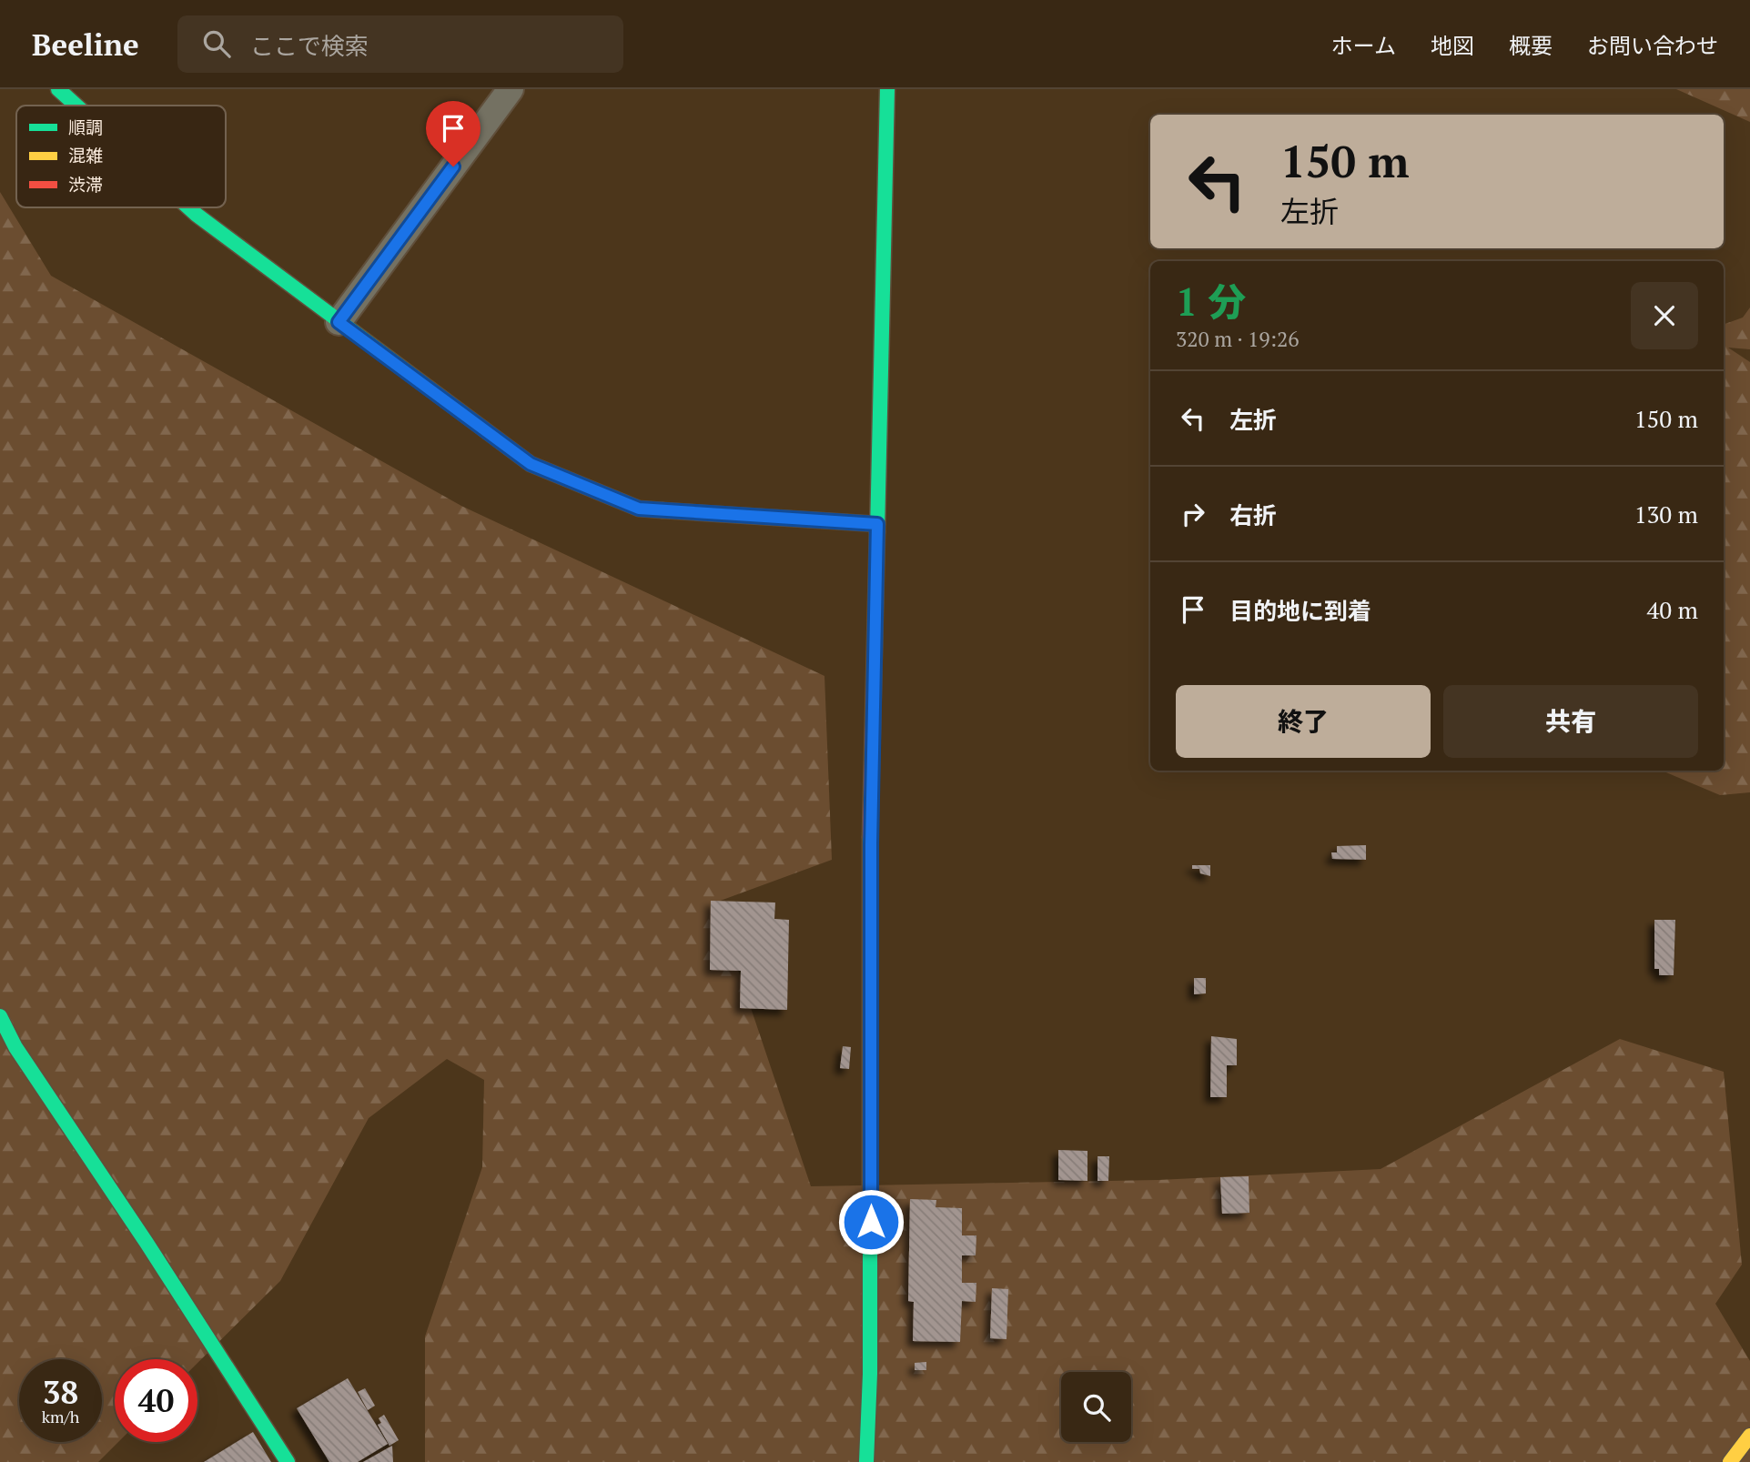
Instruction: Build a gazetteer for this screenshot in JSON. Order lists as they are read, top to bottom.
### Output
{
  "legend": ["順調", "混雑", "渋滞"],
  "page": {
    "header": "Beeline",
    "search": "ここで検索",
    "nav": [
      "ホーム",
      "地図",
      "概要",
      "お問い合わせ"
    ],
    "turn": ["150 m", "左折"],
    "heading": ["1 分", "320 m · 19:26"],
    "list": [
      {
        "name": "左折",
        "value": "150 m"
      },
      {
        "name": "右折",
        "value": "130 m"
      },
      {
        "name": "目的地に到着",
        "value": "40 m"
      }
    ],
    "buttons": ["終了", "共有"],
    "speed": "38 km/h",
    "limit": "40"
  }
}
